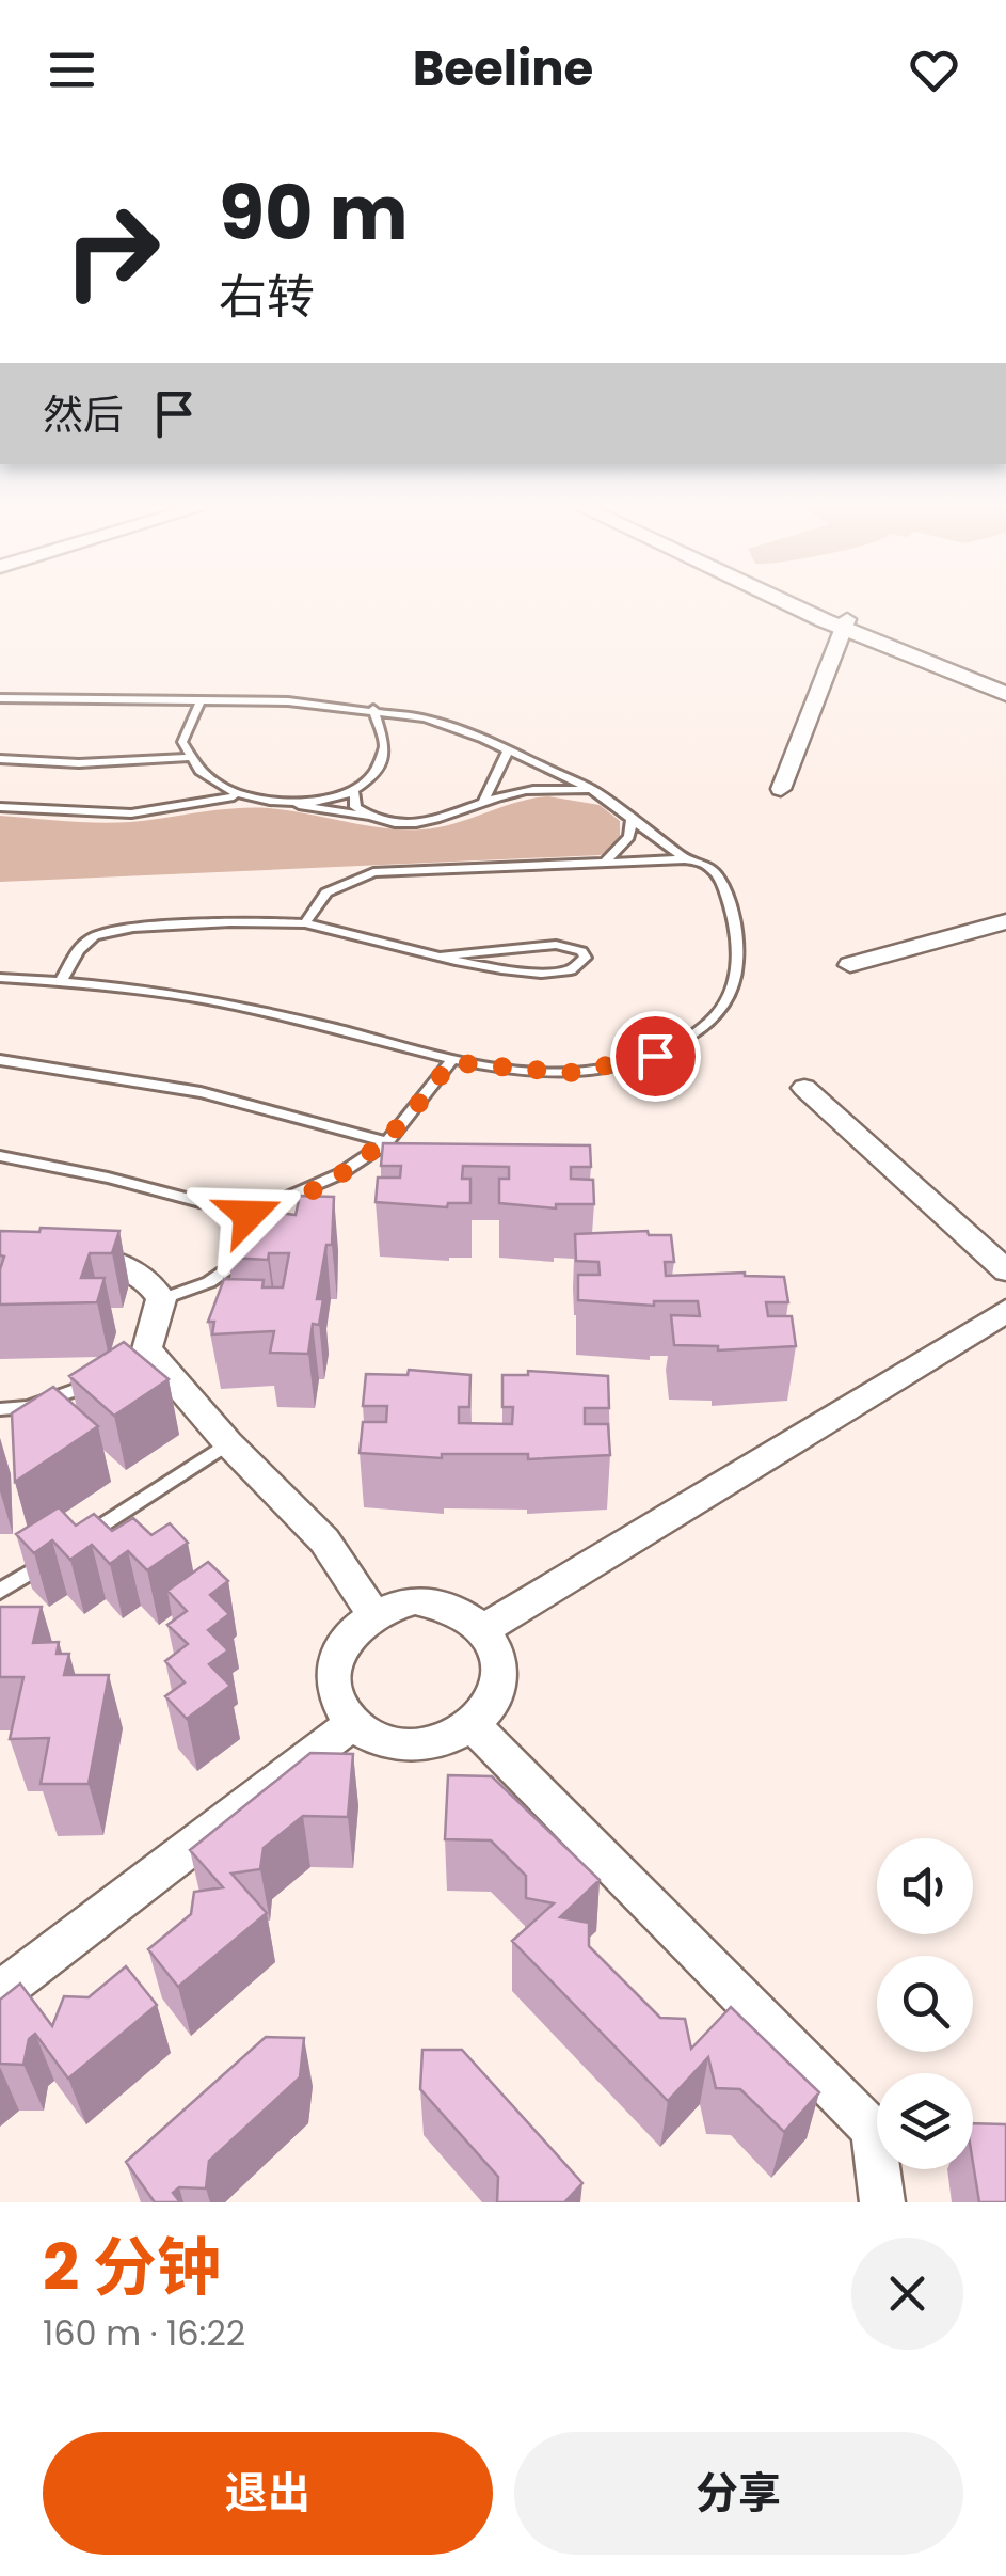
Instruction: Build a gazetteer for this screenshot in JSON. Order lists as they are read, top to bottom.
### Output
{
  "page": {
    "header": "Beeline",
    "turn": ["90 m", "右转"],
    "then": "然后",
    "heading": ["2 分钟", "160 m · 16:22"],
    "buttons": ["退出", "分享"]
  }
}
